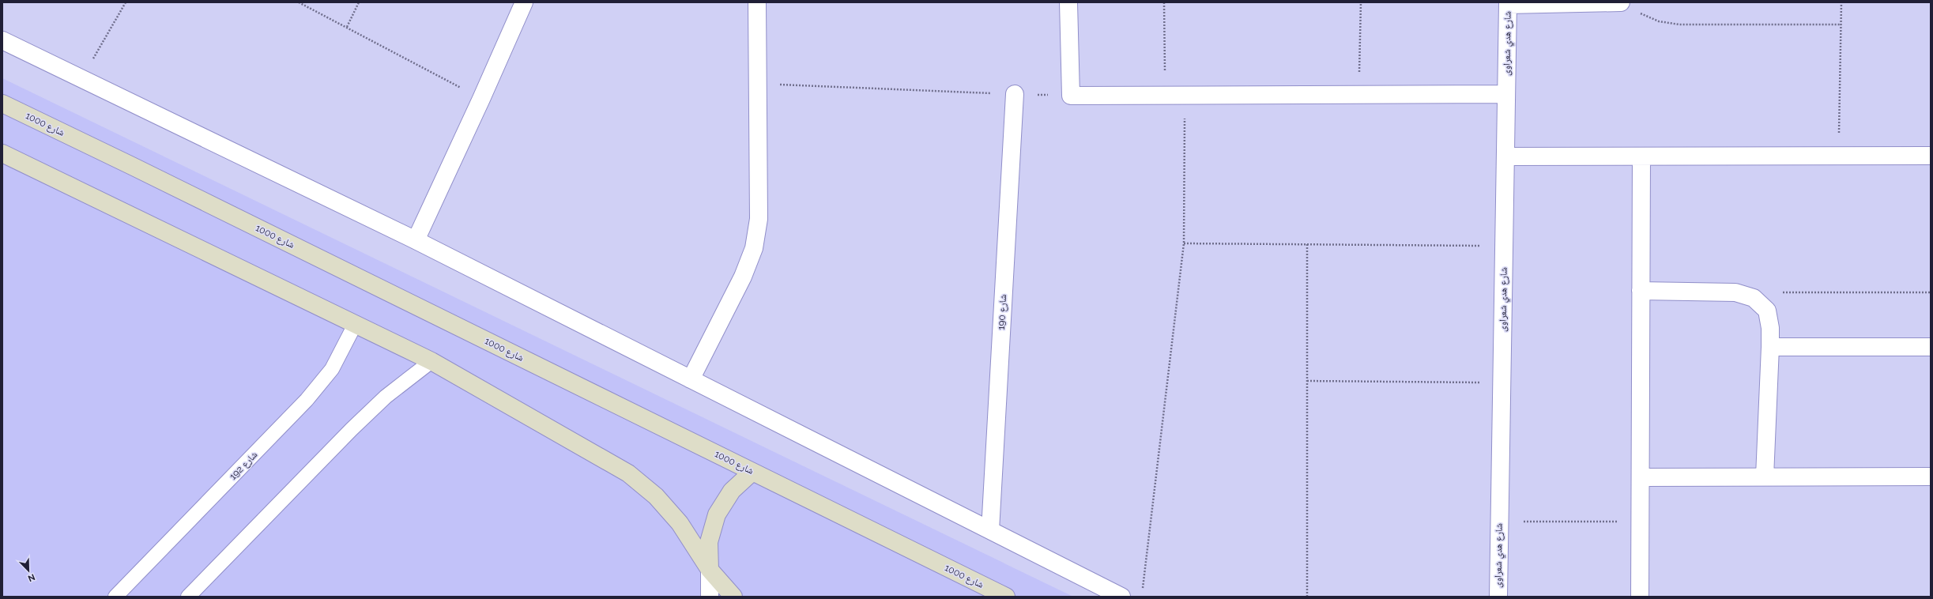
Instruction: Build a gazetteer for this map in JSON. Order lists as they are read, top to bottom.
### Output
{
  "streets": {
    "street": ["شارع هدي شعراوى", "شارع 1000", "شارع 190"],
    "lane": ["شارع 192"]
  },
  "north": "bottom right"
}
